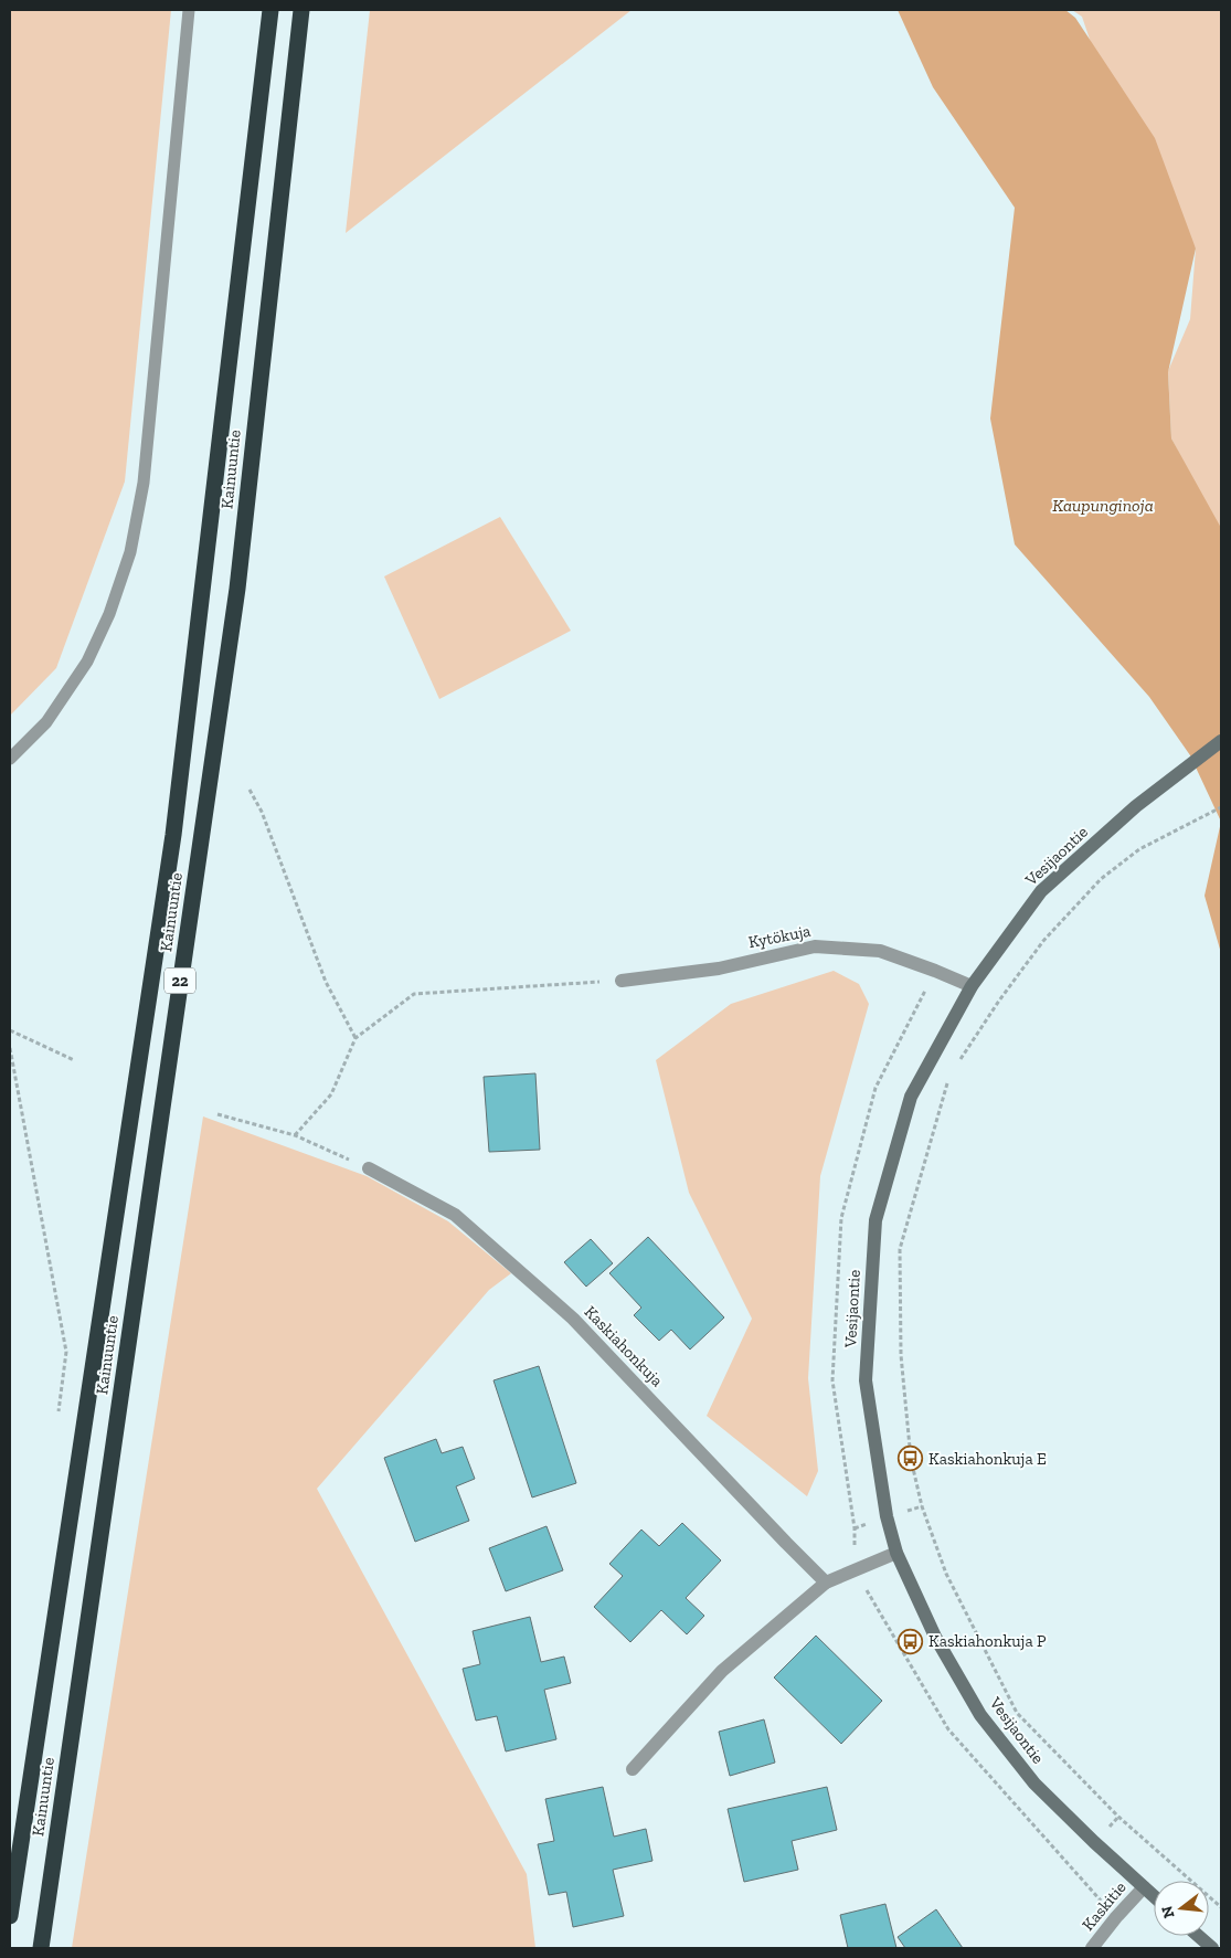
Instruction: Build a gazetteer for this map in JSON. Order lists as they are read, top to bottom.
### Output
{
  "streets": {
    "highway": ["Kainuuntie", "22"],
    "street": [
      "Vesijaontie",
      "Kytökuja",
      "Kaskiahonkuja",
      "Kaskitie"
    ]
  },
  "crossings": [
    ["Vesijaontie", "Kytökuja"],
    ["Vesijaontie", "Kaskitie"]
  ],
  "water": ["Kaupunginoja"],
  "places": {
    "bus stop": ["Kaskiahonkuja E", "Kaskiahonkuja P"]
  },
  "north": "left"
}
